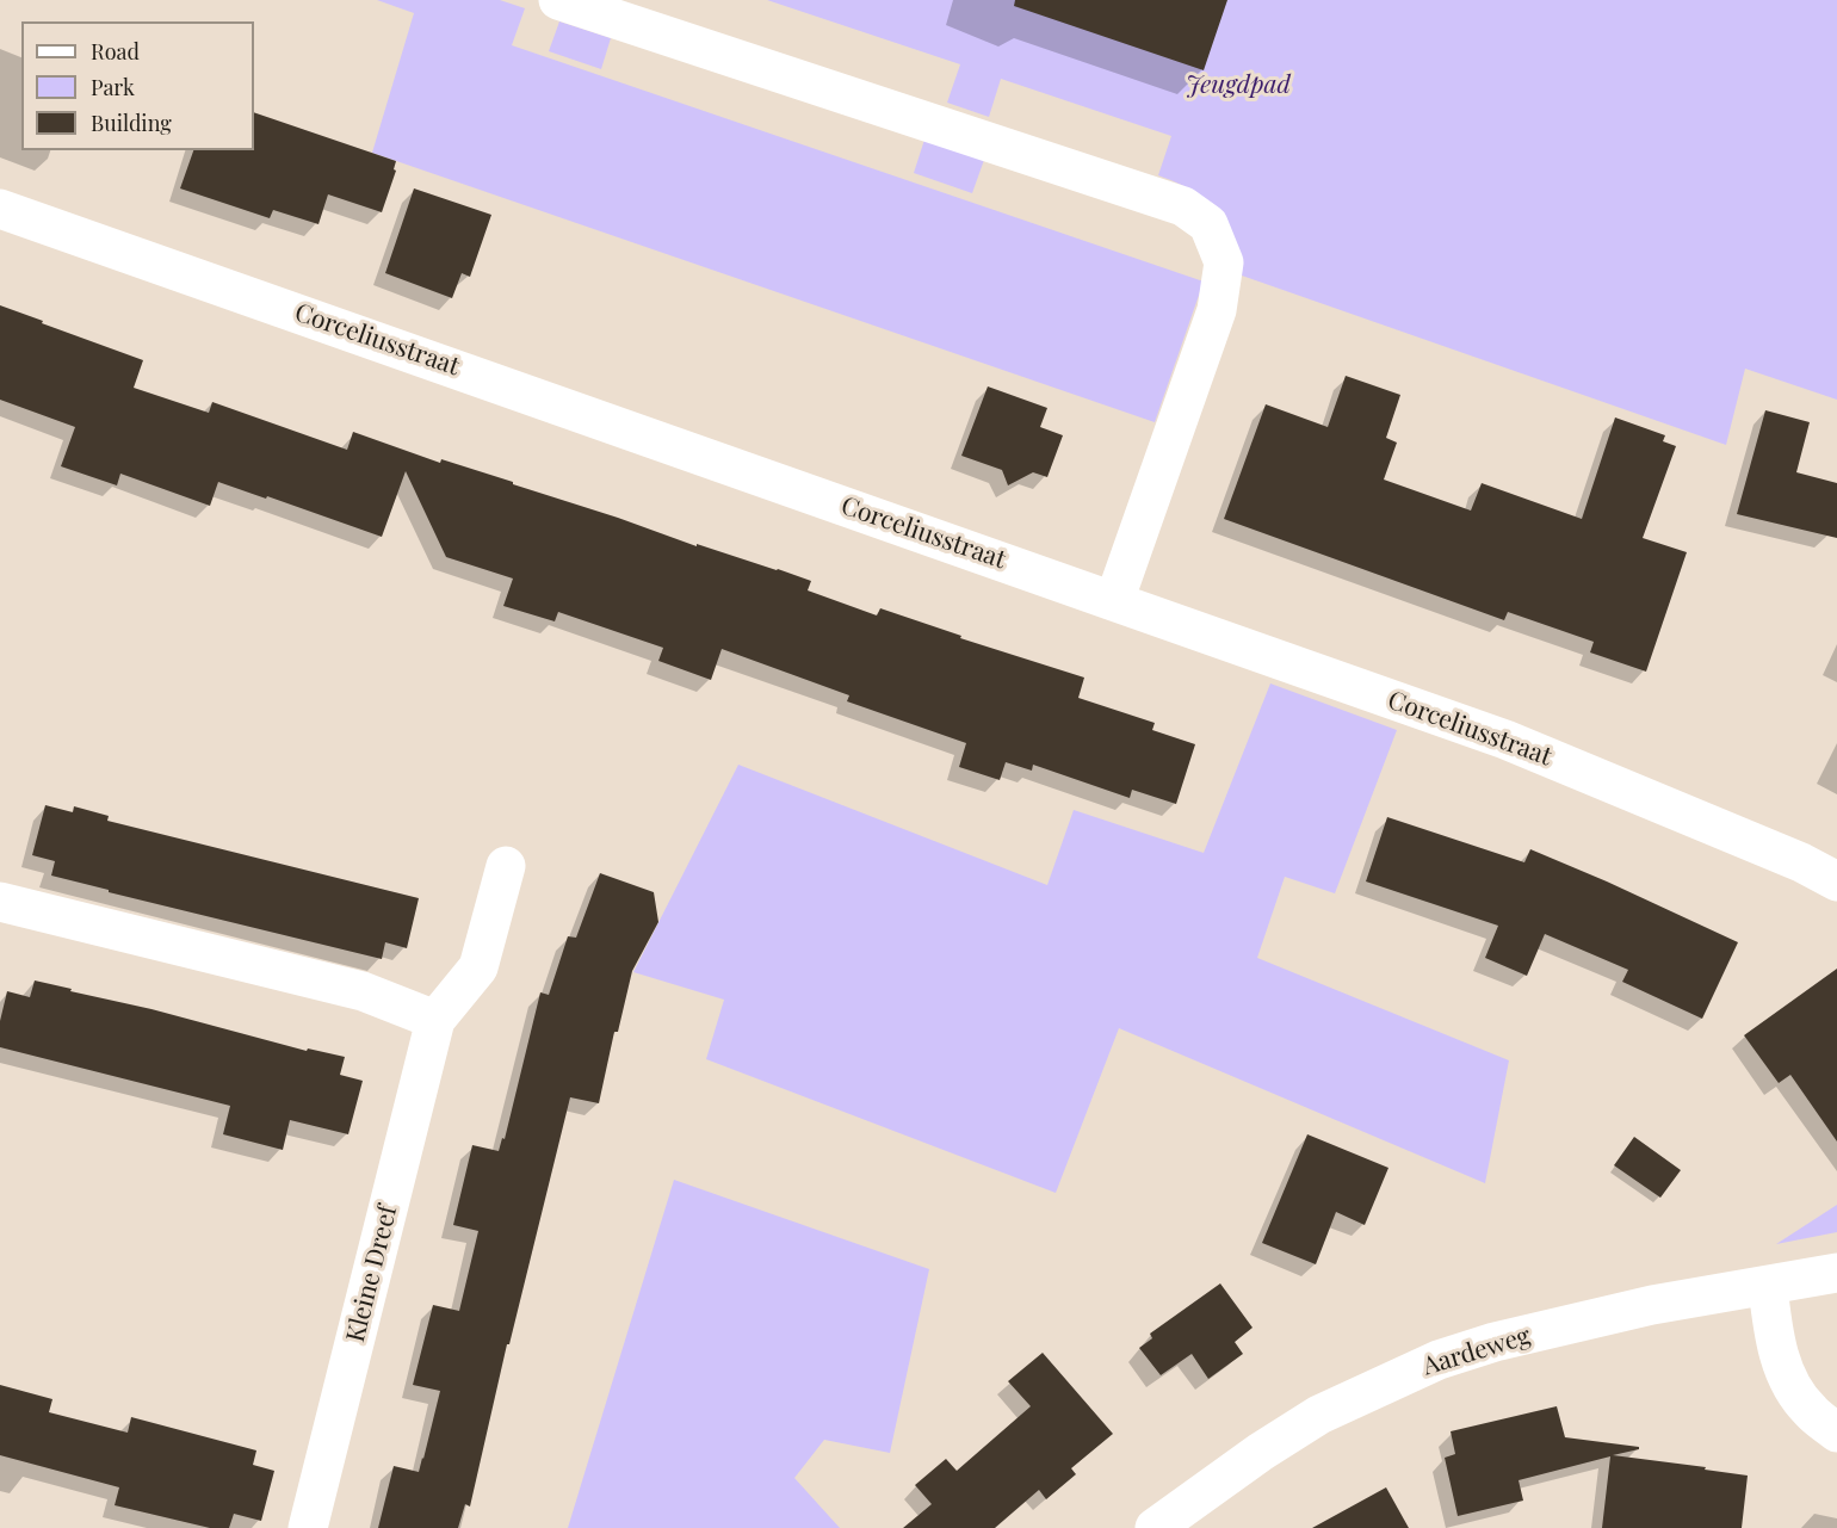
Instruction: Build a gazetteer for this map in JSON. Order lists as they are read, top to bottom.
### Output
{
  "streets": {
    "street": ["Corceliusstraat", "Kleine Dreef", "Aardeweg"]
  },
  "parks": ["Jeugdpad"],
  "legend": ["Road", "Park", "Building"]
}
